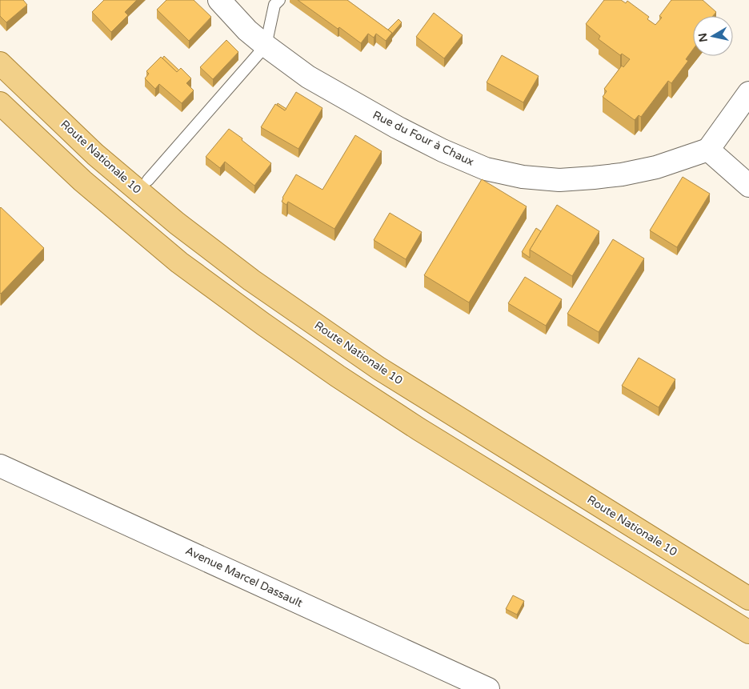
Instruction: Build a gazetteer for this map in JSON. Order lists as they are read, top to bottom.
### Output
{
  "streets": {
    "main road": ["Route Nationale 10"],
    "street": ["Rue du Four à Chaux", "Avenue Marcel Dassault"]
  },
  "north": "left"
}
